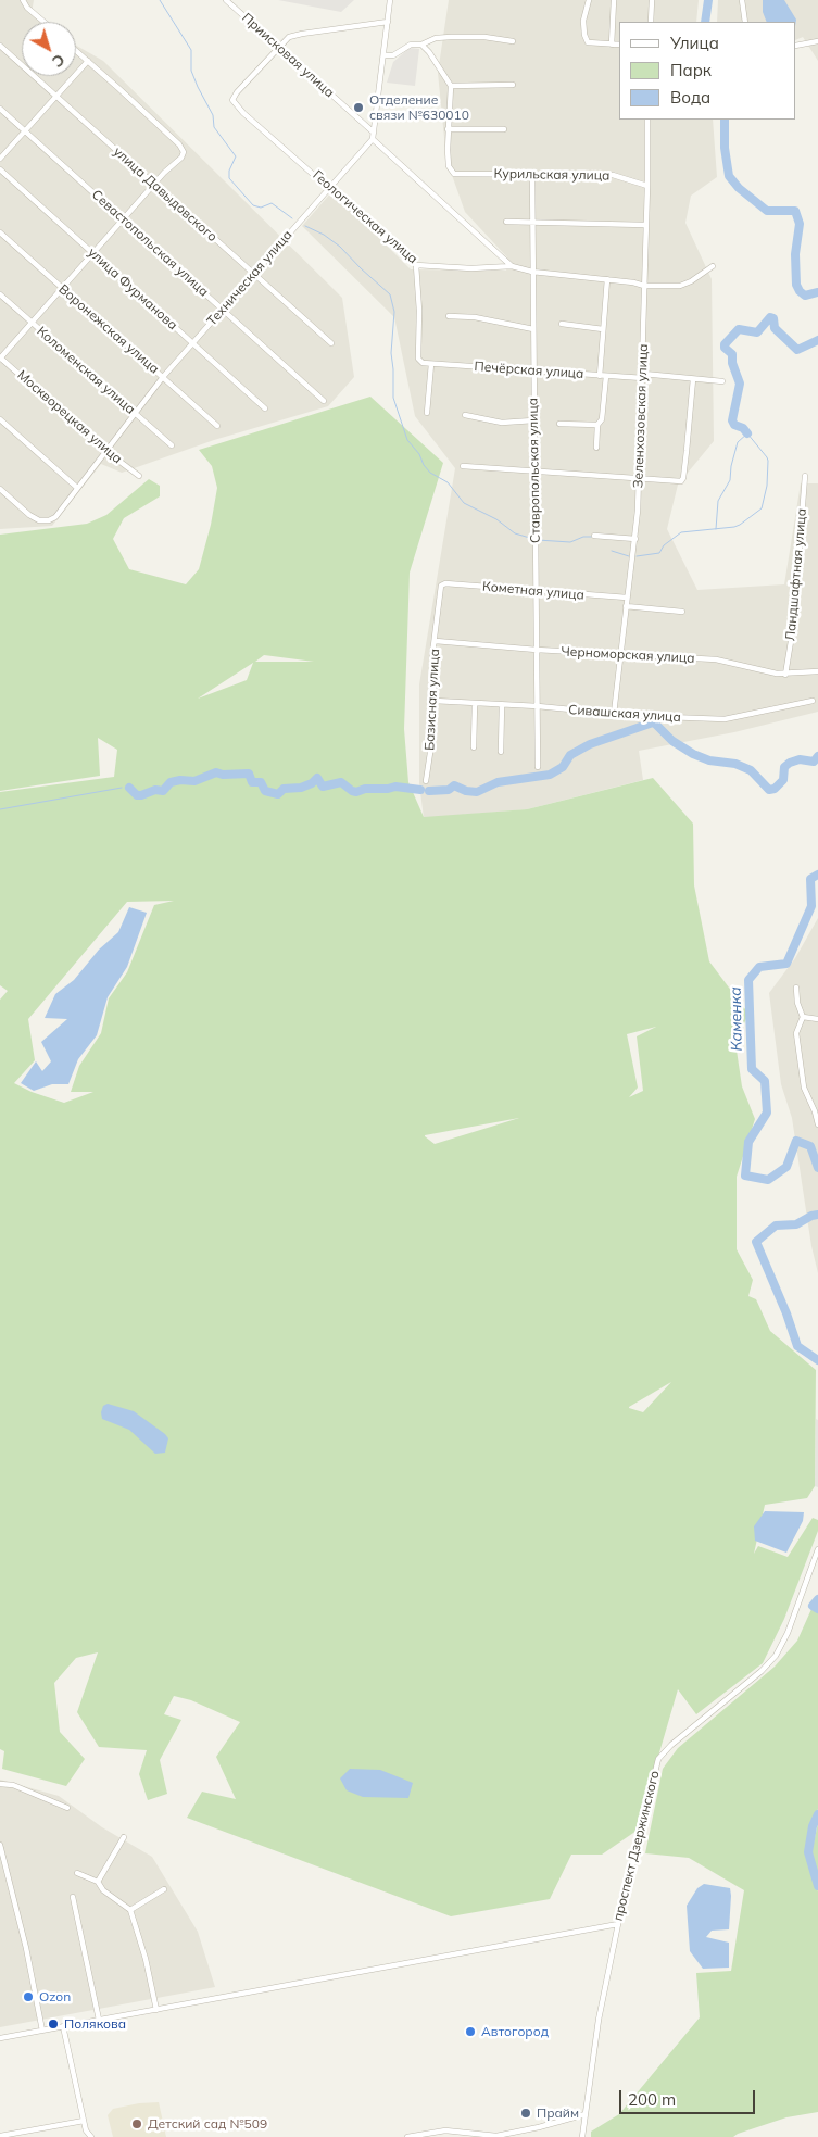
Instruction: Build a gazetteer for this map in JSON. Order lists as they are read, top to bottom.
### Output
{
  "streets": {
    "street": [
      "Приисковая улица",
      "Курильская улица",
      "улица Давыдовского",
      "Геологическая улица",
      "Севастопольская улица",
      "Техническая улица",
      "улица Фурманова",
      "Воронежская улица",
      "Коломенская улица",
      "Печёрская улица",
      "Зеленхозовская улица",
      "Москворецкая улица",
      "Ставропольская улица",
      "Ландшафтная улица",
      "Кометная улица",
      "Черноморская улица",
      "Базисная улица",
      "Сивашская улица",
      "проспект Дзержинского"
    ]
  },
  "crossings": [
    ["Приисковая улица", "Геологическая улица"],
    ["Курильская улица", "Зеленхозовская улица"],
    ["Курильская улица", "Ставропольская улица"],
    ["улица Давыдовского", "Техническая улица"],
    ["Геологическая улица", "Техническая улица"],
    ["Геологическая улица", "Печёрская улица"],
    ["Геологическая улица", "Зеленхозовская улица"],
    ["Геологическая улица", "Ставропольская улица"],
    ["Севастопольская улица", "Техническая улица"],
    ["Техническая улица", "улица Фурманова"],
    ["Техническая улица", "Воронежская улица"],
    ["Техническая улица", "Коломенская улица"],
    ["Техническая улица", "Москворецкая улица"],
    ["Печёрская улица", "Зеленхозовская улица"],
    ["Печёрская улица", "Ставропольская улица"],
    ["Зеленхозовская улица", "Кометная улица"],
    ["Зеленхозовская улица", "Черноморская улица"],
    ["Зеленхозовская улица", "Сивашская улица"],
    ["Ставропольская улица", "Кометная улица"],
    ["Ставропольская улица", "Черноморская улица"],
    ["Ставропольская улица", "Сивашская улица"],
    ["Ландшафтная улица", "Черноморская улица"],
    ["Кометная улица", "Базисная улица"],
    ["Черноморская улица", "Базисная улица"],
    ["Базисная улица", "Сивашская улица"]
  ],
  "water": ["Каменка"],
  "places": [
    "Отделение связи №630010",
    "Ozon",
    "Полякова",
    "Автогород",
    "Прайм",
    "Детский сад №509"
  ],
  "legend": ["Улица", "Парк", "Вода"],
  "scale_bar": "200 m",
  "north": "bottom right"
}
